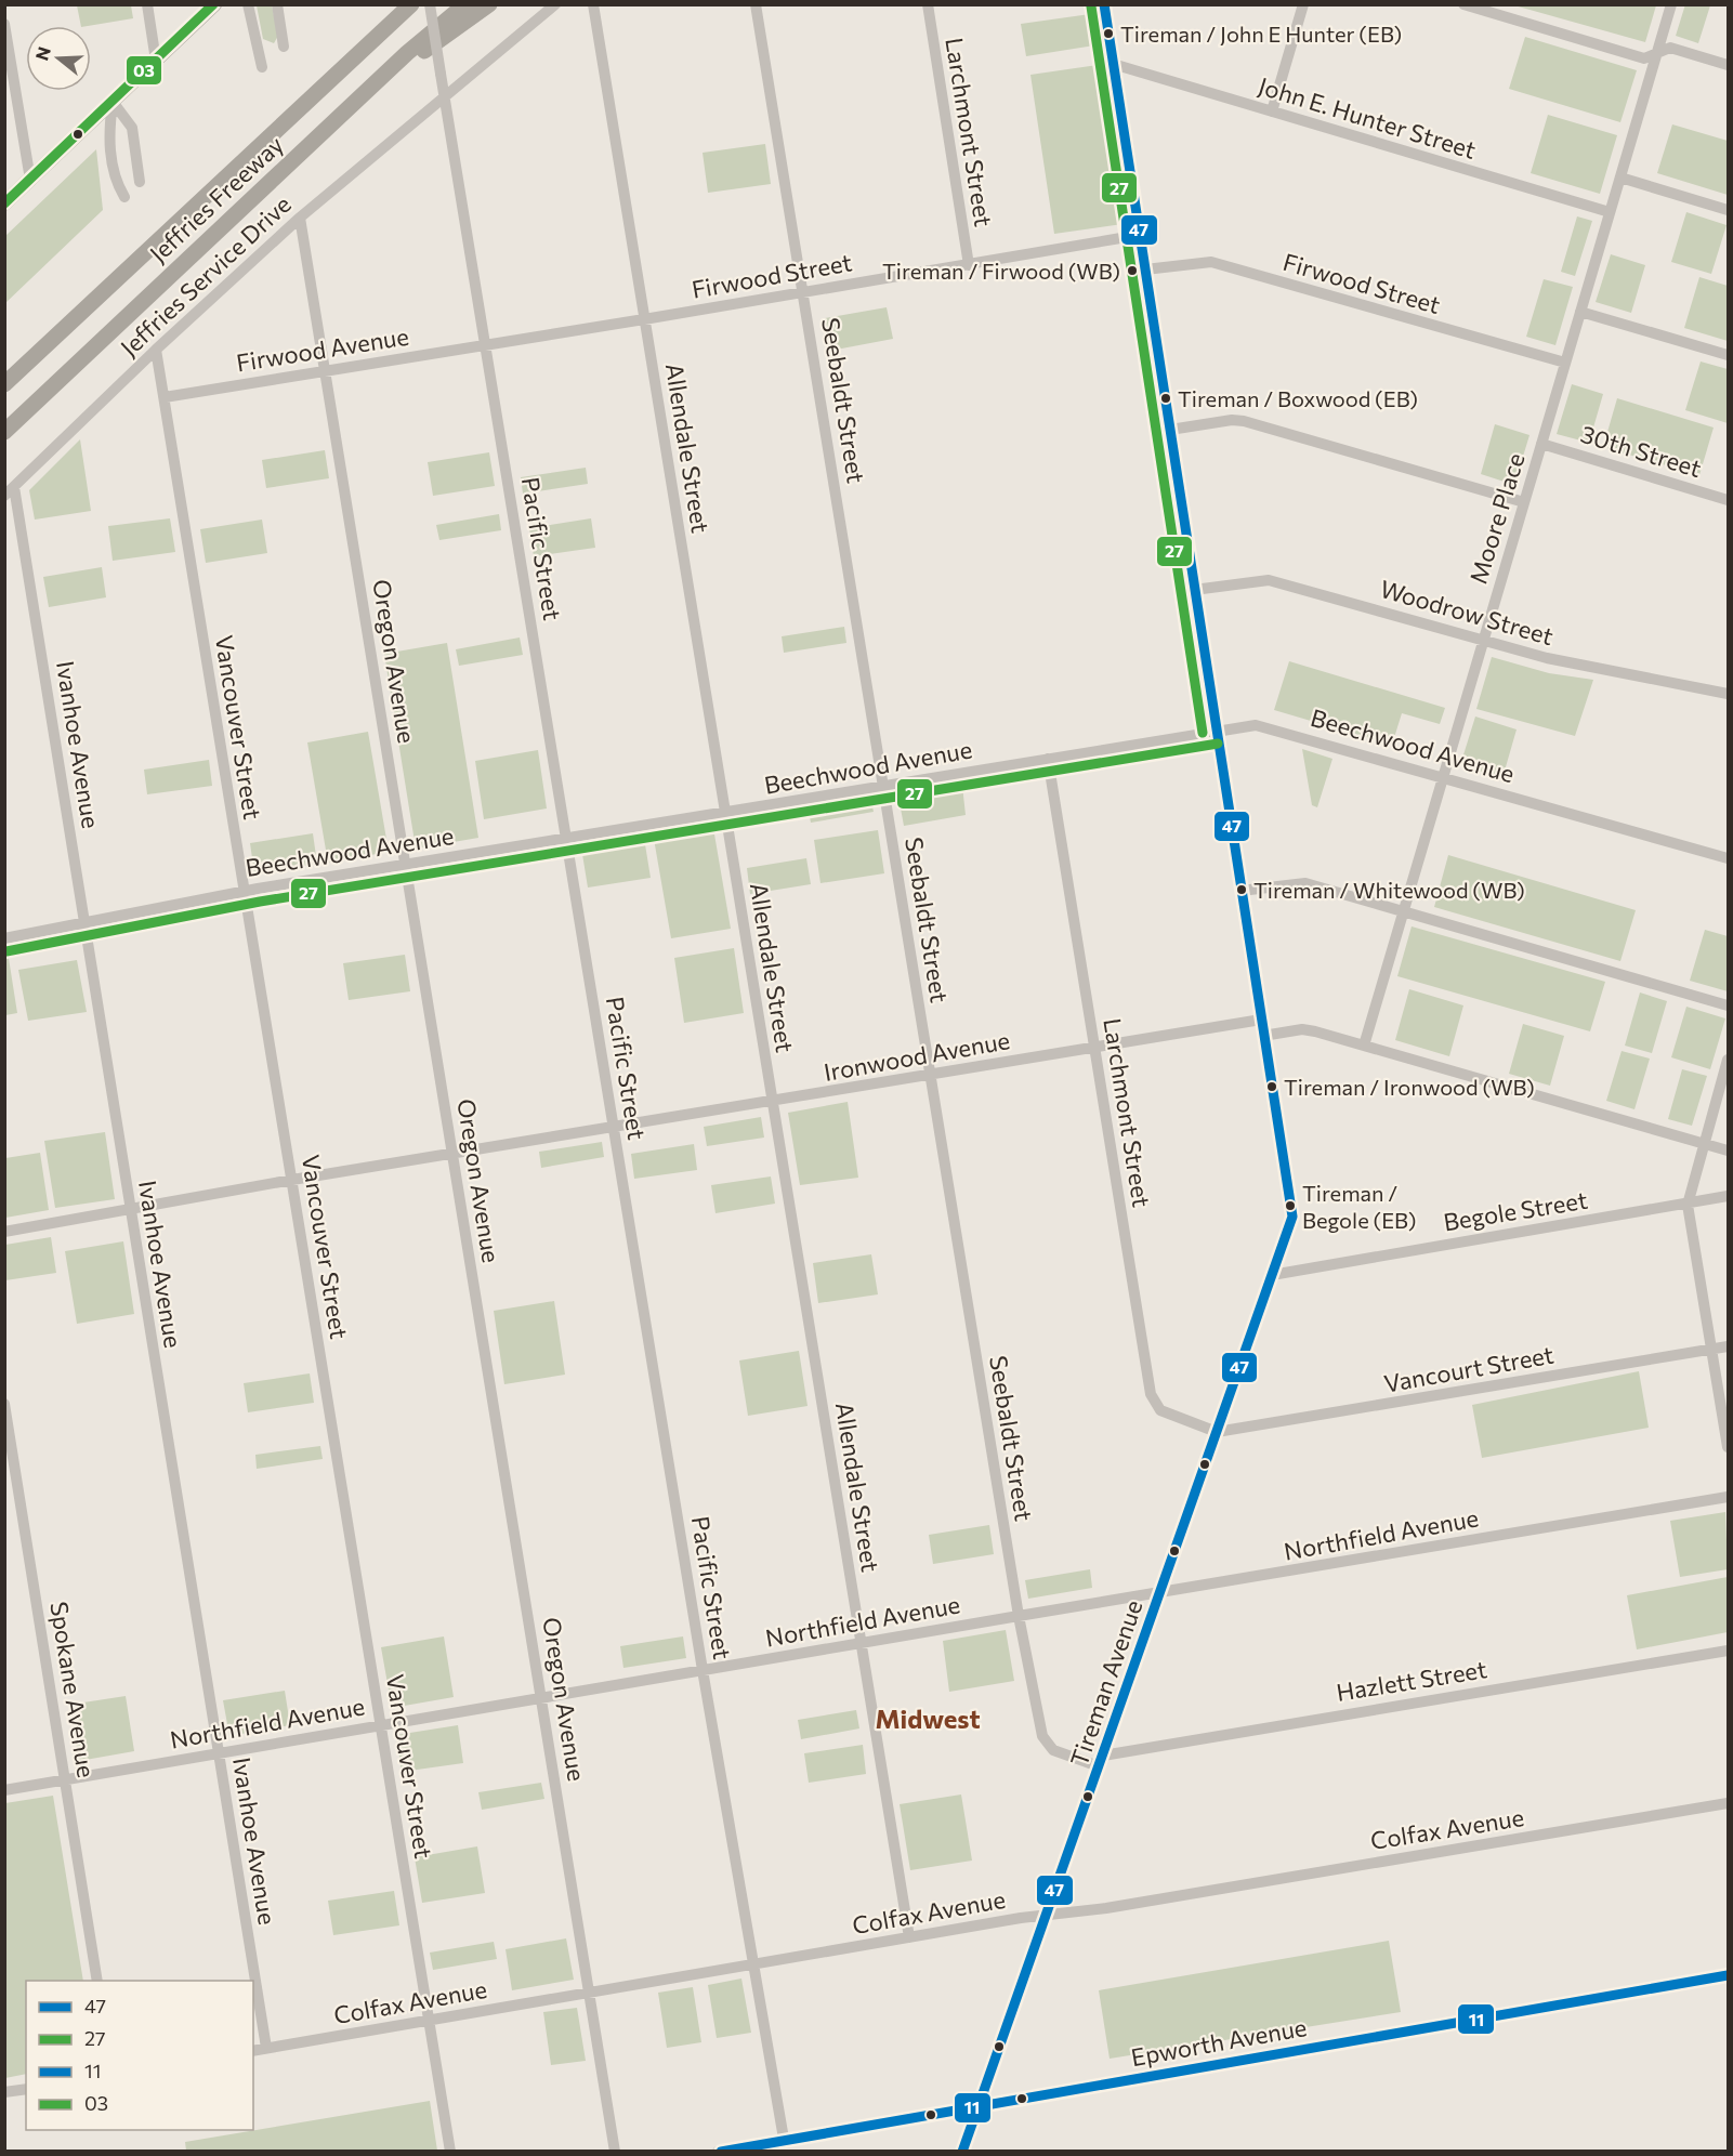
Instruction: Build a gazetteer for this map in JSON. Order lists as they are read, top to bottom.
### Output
{
  "streets": {
    "highway": ["Jeffries Freeway"],
    "street": [
      "John E. Hunter Street",
      "Larchmont Street",
      "Jeffries Service Drive",
      "Firwood Street",
      "Firwood Avenue",
      "Seebaldt Street",
      "Allendale Street",
      "30th Street",
      "Moore Place",
      "Pacific Street",
      "Woodrow Street",
      "Oregon Avenue",
      "Vancouver Street",
      "Ivanhoe Avenue",
      "Beechwood Avenue",
      "Ironwood Avenue",
      "Begole Street",
      "Vancourt Street",
      "Northfield Avenue",
      "Hazlett Street",
      "Tireman Avenue",
      "Spokane Avenue",
      "Colfax Avenue",
      "Epworth Avenue"
    ]
  },
  "crossings": [
    ["John E. Hunter Street", "Moore Place"],
    ["John E. Hunter Street", "Tireman Avenue"],
    ["Larchmont Street", "Firwood Street"],
    ["Larchmont Street", "Beechwood Avenue"],
    ["Larchmont Street", "Ironwood Avenue"],
    ["Larchmont Street", "Vancourt Street"],
    ["Larchmont Street", "Tireman Avenue"],
    ["Jeffries Service Drive", "Pacific Street"],
    ["Jeffries Service Drive", "Oregon Avenue"],
    ["Jeffries Service Drive", "Vancouver Street"],
    ["Jeffries Service Drive", "Ivanhoe Avenue"],
    ["Firwood Street", "Firwood Avenue"],
    ["Firwood Street", "Seebaldt Street"],
    ["Firwood Street", "Allendale Street"],
    ["Firwood Street", "Moore Place"],
    ["Firwood Street", "Pacific Street"],
    ["Firwood Street", "Tireman Avenue"],
    ["Firwood Avenue", "Pacific Street"],
    ["Firwood Avenue", "Oregon Avenue"],
    ["Firwood Avenue", "Vancouver Street"],
    ["Seebaldt Street", "Beechwood Avenue"],
    ["Seebaldt Street", "Ironwood Avenue"],
    ["Seebaldt Street", "Northfield Avenue"],
    ["Seebaldt Street", "Hazlett Street"],
    ["Seebaldt Street", "Tireman Avenue"],
    ["Allendale Street", "Beechwood Avenue"],
    ["Allendale Street", "Ironwood Avenue"],
    ["Allendale Street", "Northfield Avenue"],
    ["Allendale Street", "Colfax Avenue"],
    ["30th Street", "Moore Place"],
    ["Moore Place", "Woodrow Street"],
    ["Moore Place", "Beechwood Avenue"],
    ["Pacific Street", "Beechwood Avenue"],
    ["Pacific Street", "Ironwood Avenue"],
    ["Pacific Street", "Northfield Avenue"],
    ["Pacific Street", "Colfax Avenue"],
    ["Pacific Street", "Epworth Avenue"],
    ["Woodrow Street", "Tireman Avenue"],
    ["Oregon Avenue", "Beechwood Avenue"],
    ["Oregon Avenue", "Ironwood Avenue"],
    ["Oregon Avenue", "Northfield Avenue"],
    ["Oregon Avenue", "Colfax Avenue"],
    ["Vancouver Street", "Beechwood Avenue"],
    ["Vancouver Street", "Ironwood Avenue"],
    ["Vancouver Street", "Northfield Avenue"],
    ["Vancouver Street", "Colfax Avenue"],
    ["Ivanhoe Avenue", "Beechwood Avenue"],
    ["Ivanhoe Avenue", "Ironwood Avenue"],
    ["Ivanhoe Avenue", "Northfield Avenue"],
    ["Ivanhoe Avenue", "Colfax Avenue"],
    ["Beechwood Avenue", "Tireman Avenue"],
    ["Ironwood Avenue", "Tireman Avenue"],
    ["Begole Street", "Tireman Avenue"],
    ["Vancourt Street", "Tireman Avenue"],
    ["Northfield Avenue", "Tireman Avenue"],
    ["Northfield Avenue", "Spokane Avenue"],
    ["Hazlett Street", "Tireman Avenue"],
    ["Tireman Avenue", "Colfax Avenue"],
    ["Tireman Avenue", "Epworth Avenue"]
  ],
  "districts": ["Midwest"],
  "places": [
    "Tireman / John E Hunter (EB)",
    "Tireman / Firwood (WB)",
    "Tireman / Boxwood (EB)",
    "Tireman / Whitewood (WB)",
    "Tireman / Ironwood (WB)",
    "Tireman / Begole (EB)"
  ],
  "lines": [
    "transit line 47",
    "transit line 03",
    "transit line 27",
    "transit line 11"
  ],
  "legend": [
    "47",
    "27",
    "11",
    "03"
  ],
  "north": "left"
}
